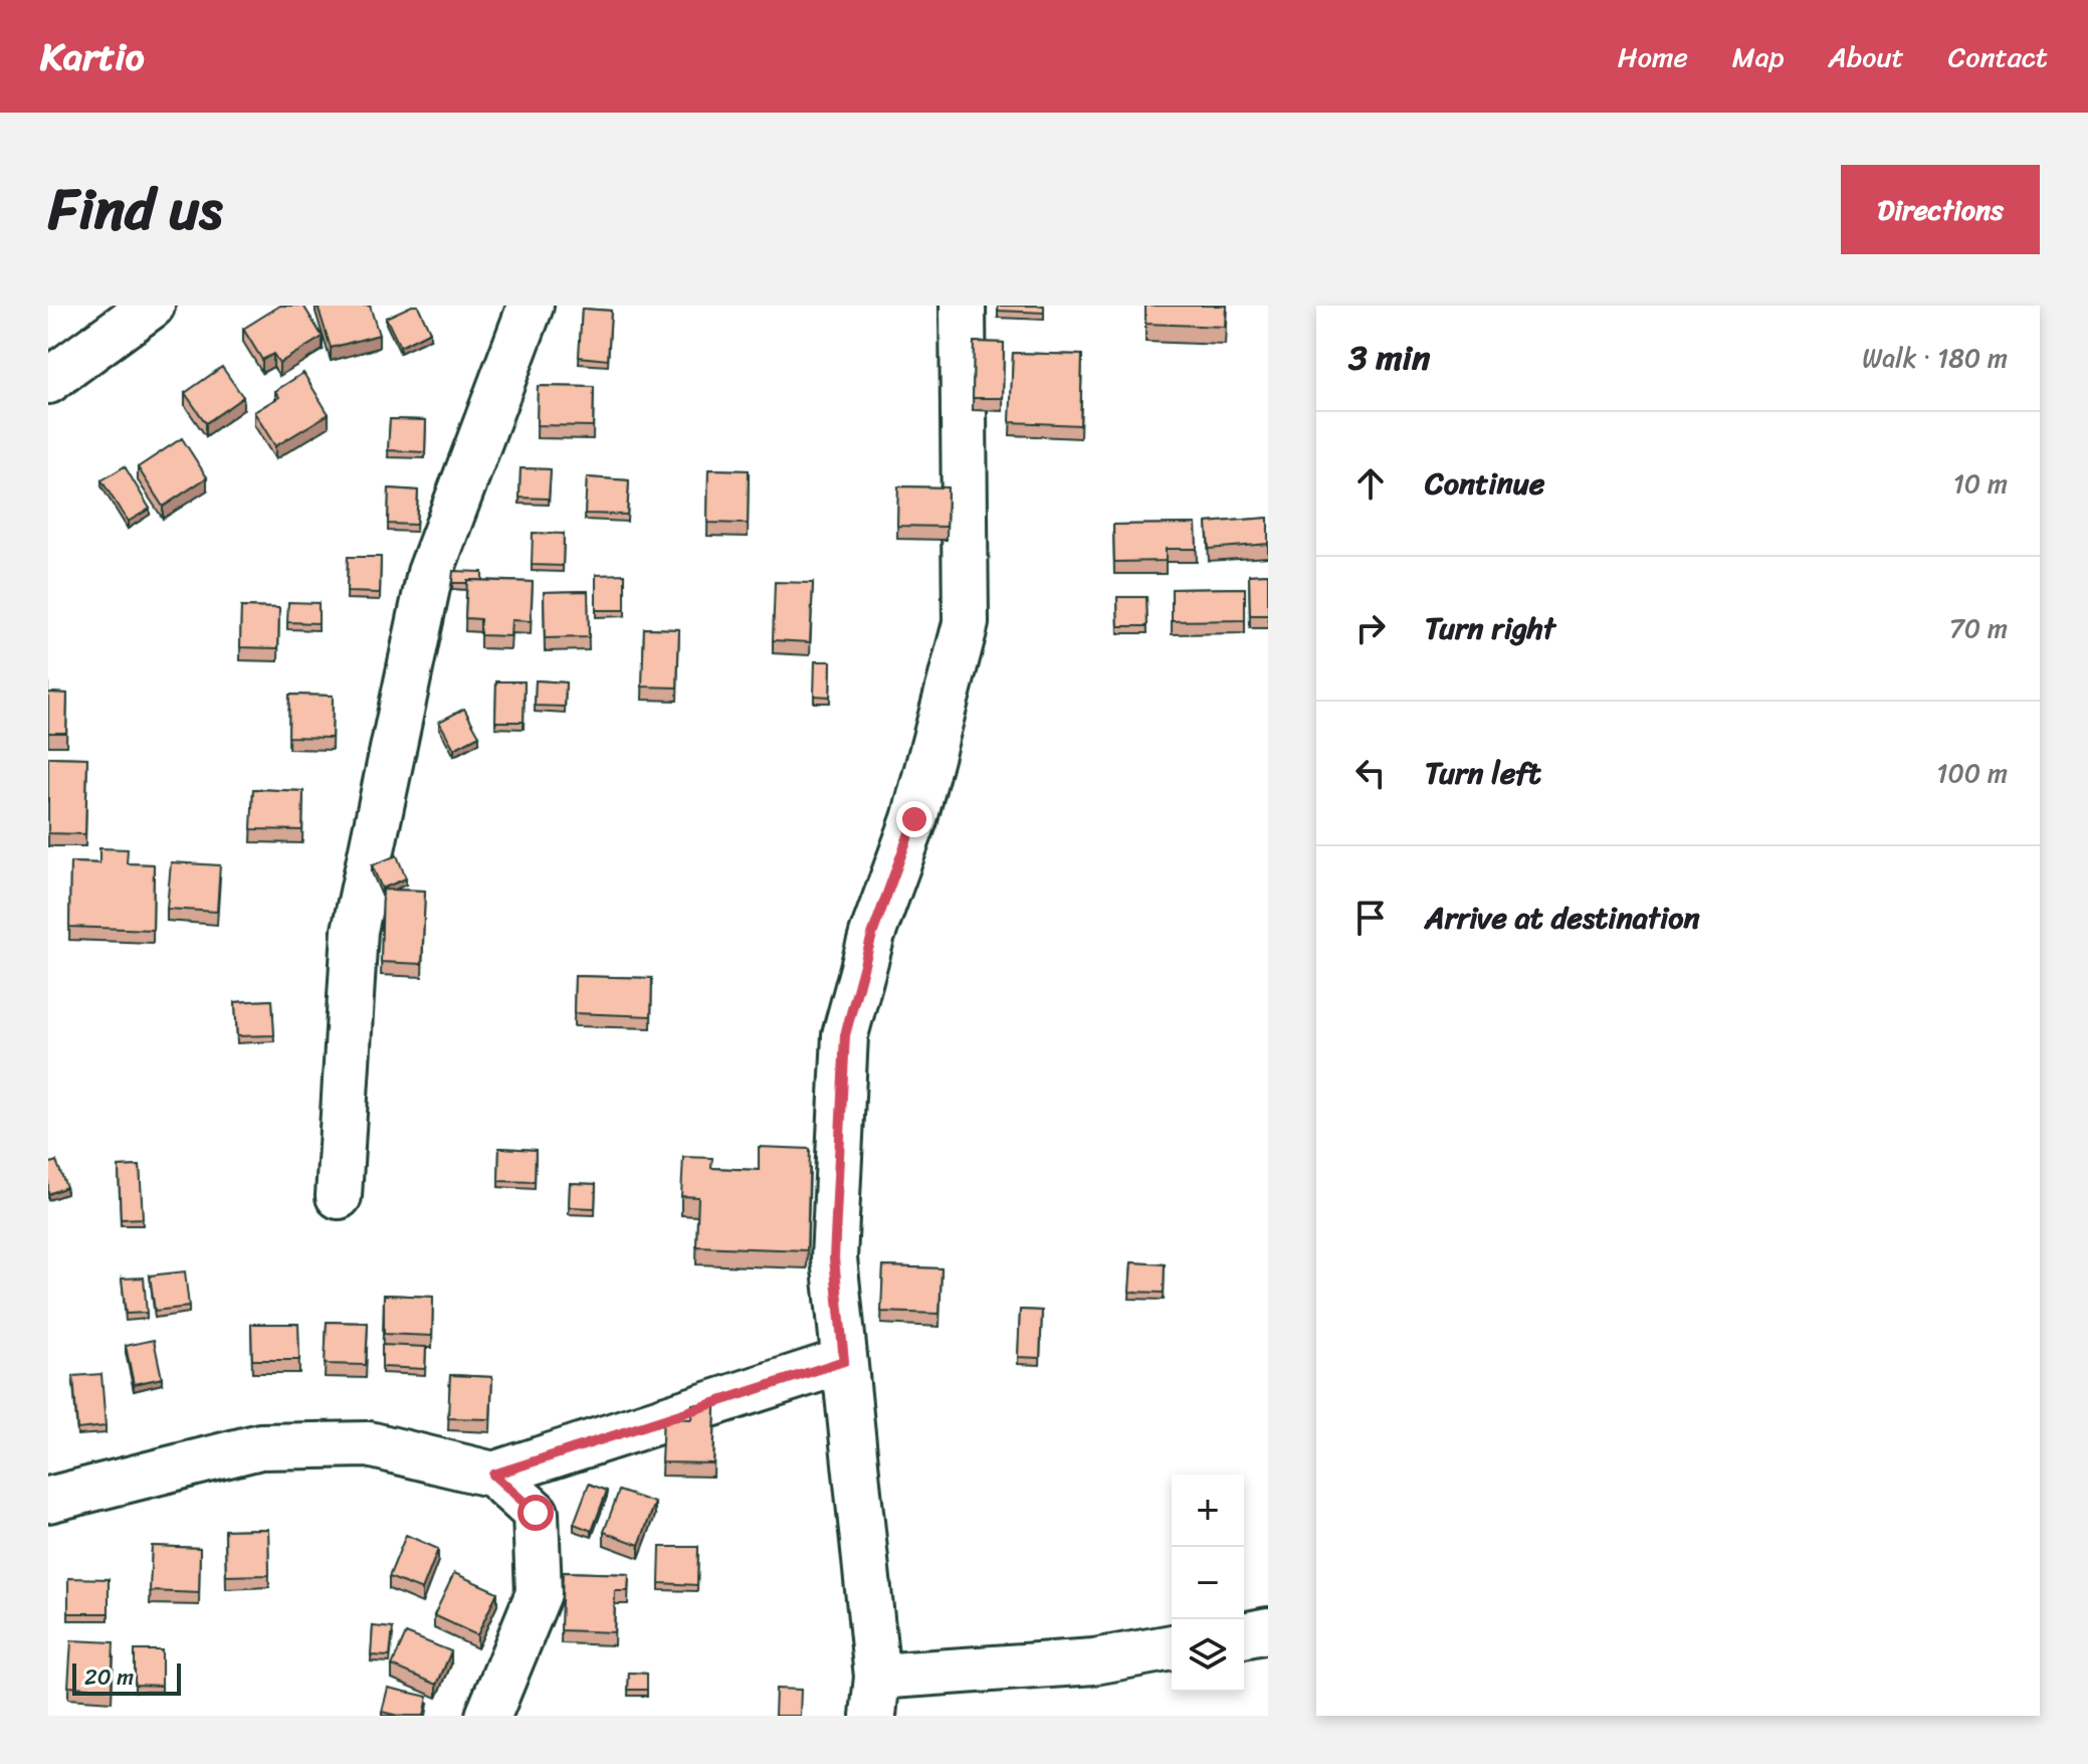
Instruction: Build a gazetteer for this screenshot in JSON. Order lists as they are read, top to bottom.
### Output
{
  "scale_bar": "20 m",
  "page": {
    "header": "Kartio",
    "nav": [
      "Home",
      "Map",
      "About",
      "Contact"
    ],
    "title": "Find us",
    "buttons": "Directions",
    "heading": ["3 min", "Walk · 180 m"],
    "list": [
      ["Continue", "10 m"],
      ["Turn right", "70 m"],
      ["Turn left", "100 m"],
      "Arrive at destination"
    ],
    "map_buttons": ["+", "−"],
    "scale": "20 m"
  }
}
